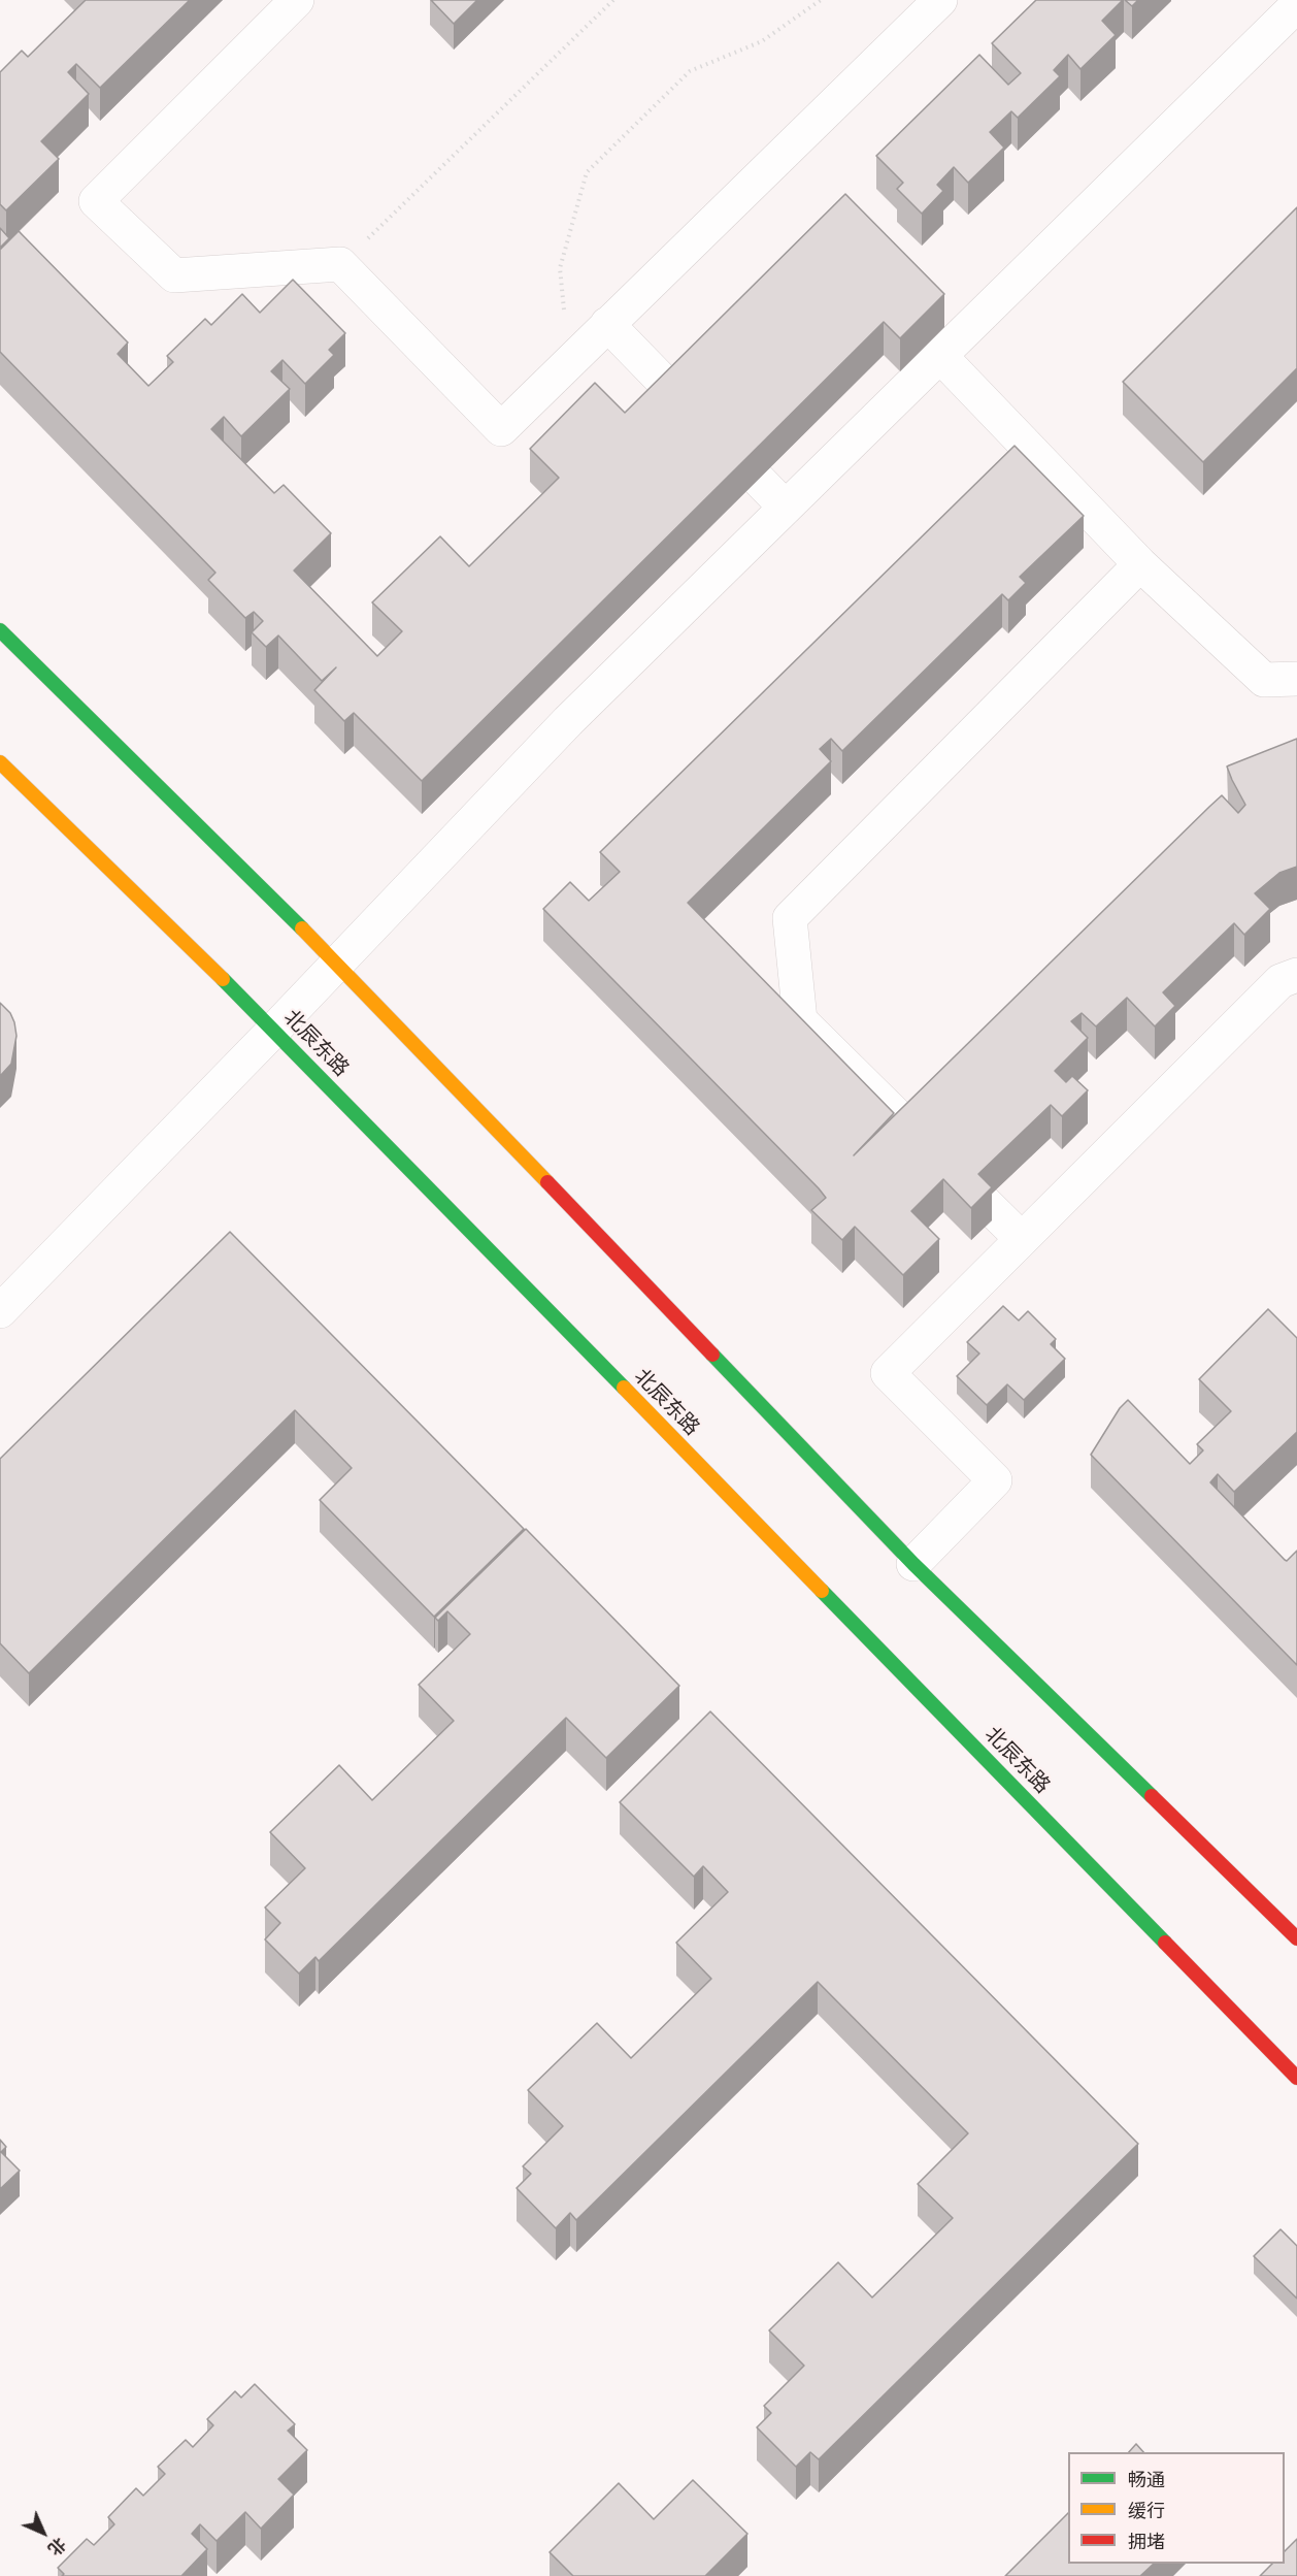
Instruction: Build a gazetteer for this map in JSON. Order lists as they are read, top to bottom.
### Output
{
  "streets": {
    "street": ["北辰东路"]
  },
  "legend": ["畅通", "缓行", "拥堵"],
  "north": "bottom right"
}
